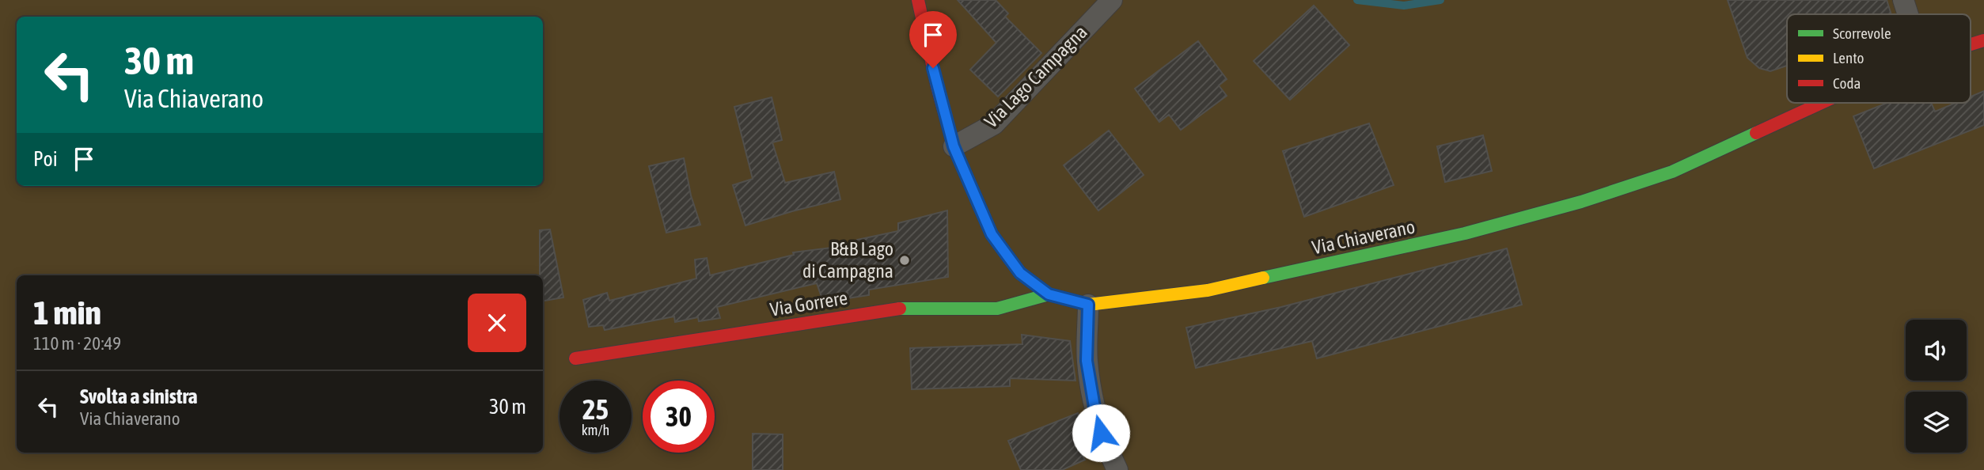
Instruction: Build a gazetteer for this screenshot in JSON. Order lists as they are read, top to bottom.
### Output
{
  "streets": {
    "street": ["Via Lago Campagna", "Via Chiaverano", "Via Gorrere"]
  },
  "crossings": [
    ["Via Lago Campagna", "Via Chiaverano"],
    ["Via Chiaverano", "Via Gorrere"]
  ],
  "places": ["B&B Lago di Campagna"],
  "legend": ["Scorrevole", "Lento", "Coda"],
  "page": {
    "turn": ["30 m", "Via Chiaverano"],
    "then": "Poi",
    "heading": ["1 min", "110 m · 20:49"],
    "list": [
      {
        "name": "Svolta a sinistra",
        "note": "Via Chiaverano",
        "value": "30 m"
      }
    ],
    "speed": "25 km/h",
    "limit": "30"
  }
}
